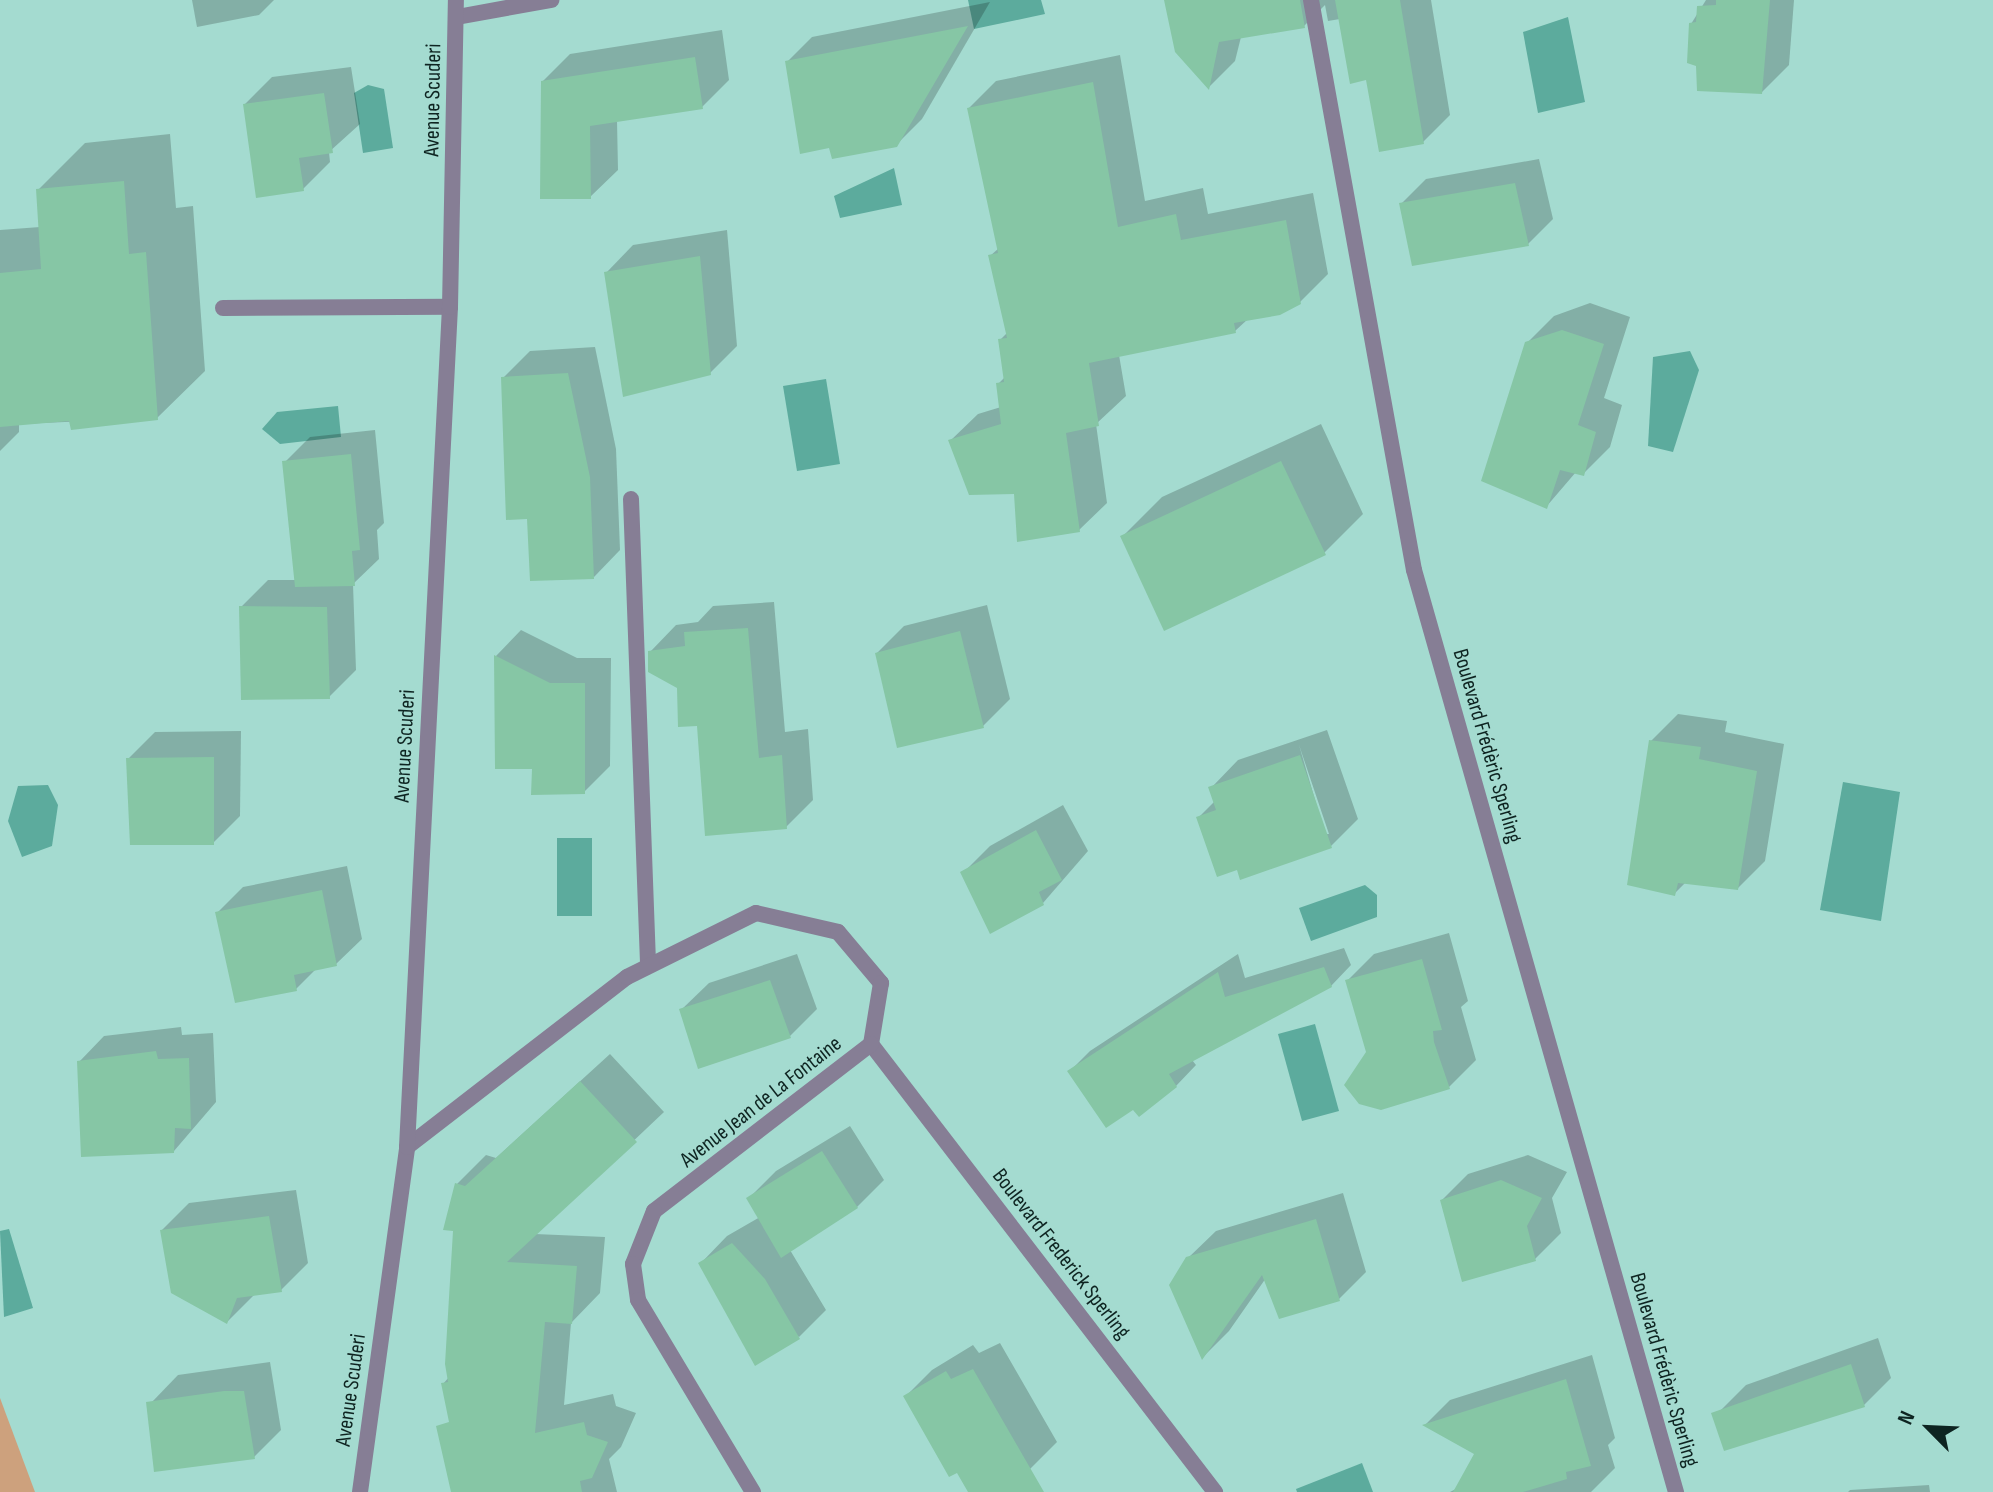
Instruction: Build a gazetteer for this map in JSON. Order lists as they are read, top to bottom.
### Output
{
  "streets": {
    "street": [
      "Avenue Scuderi",
      "Boulevard Frédèric Sperling",
      "Avenue Jean de La Fontaine",
      "Boulevard Frederick Sperling"
    ]
  },
  "crossings": [
    ["Avenue Scuderi", "Avenue Jean de La Fontaine"],
    ["Avenue Jean de La Fontaine", "Boulevard Frederick Sperling"]
  ],
  "north": "top left"
}
